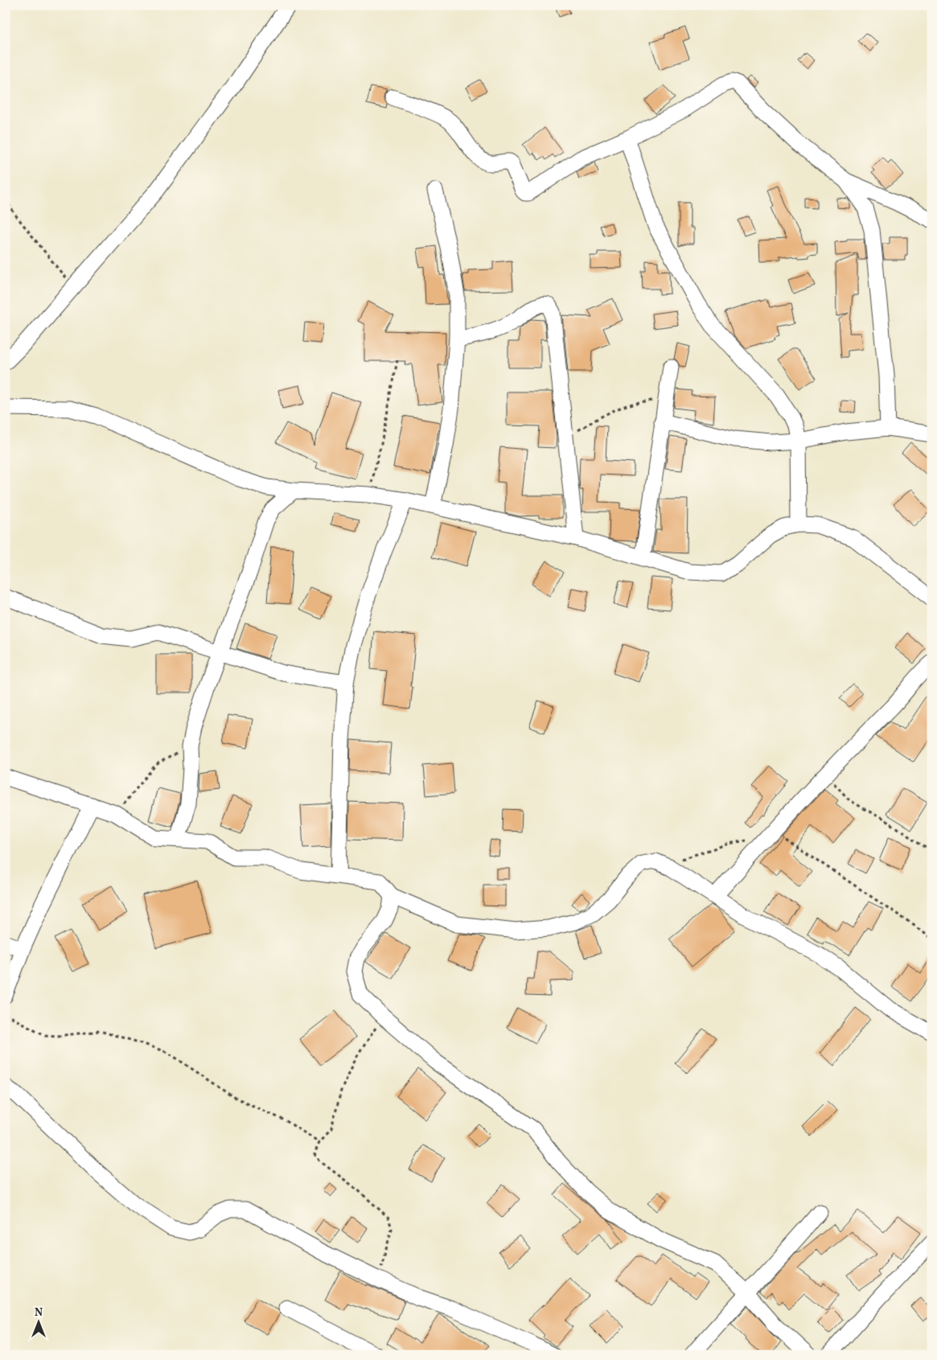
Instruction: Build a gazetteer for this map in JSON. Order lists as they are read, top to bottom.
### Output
{
  "north": "top"
}
